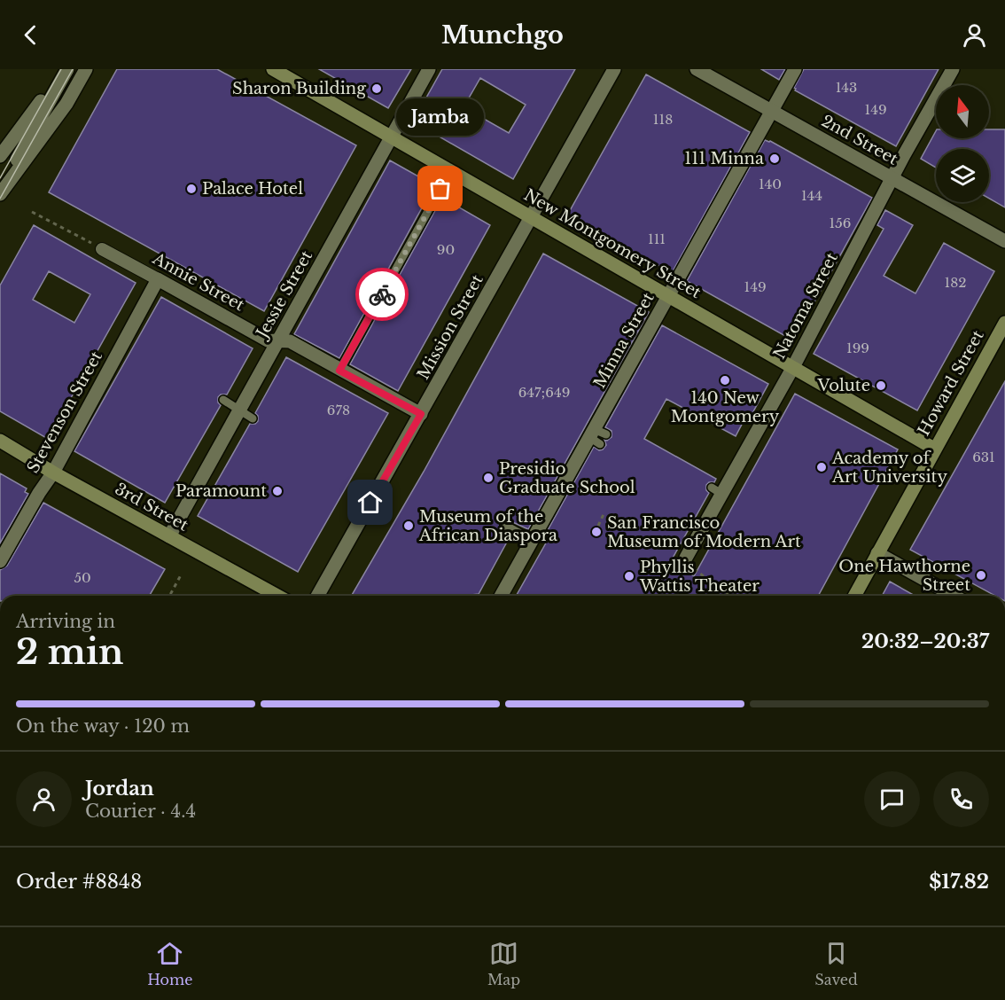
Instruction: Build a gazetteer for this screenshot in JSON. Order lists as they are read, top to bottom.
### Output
{
  "streets": {
    "main road": ["New Montgomery Street", "Howard Street", "3rd Street"],
    "street": [
      "2nd Street",
      "Annie Street",
      "Jessie Street",
      "Natoma Street",
      "Mission Street",
      "Minna Street",
      "Stevenson Street"
    ]
  },
  "crossings": [
    ["2nd Street", "Natoma Street"],
    ["2nd Street", "Minna Street"],
    ["New Montgomery Street", "Jessie Street"],
    ["New Montgomery Street", "Natoma Street"],
    ["New Montgomery Street", "Mission Street"],
    ["New Montgomery Street", "Minna Street"],
    ["New Montgomery Street", "Howard Street"],
    ["Annie Street", "Jessie Street"],
    ["Annie Street", "Mission Street"],
    ["Annie Street", "Stevenson Street"],
    ["Jessie Street", "3rd Street"],
    ["Stevenson Street", "3rd Street"]
  ],
  "places": [
    "Sharon Building",
    "111 Minna",
    "Palace Hotel",
    "Jamba",
    "140 New Montgomery",
    "Volute",
    "Academy of Art University",
    "Presidio Graduate School",
    "Paramount",
    "Museum of the African Diaspora",
    "San Francisco Museum of Modern Art",
    "One Hawthorne Street",
    "Phyllis Wattis Theater"
  ],
  "house_numbers": [
    "143",
    "149",
    "118",
    "140",
    "144",
    "156",
    "111",
    "90",
    "182",
    "149",
    "199",
    "647;649",
    "678",
    "631",
    "50"
  ],
  "north": "top",
  "page": {
    "header": "Munchgo",
    "bubble": "Jamba",
    "heading": ["2 min", "Arriving in", "20:32–20:37"],
    "panel": [
      "Jordan",
      "Courier · 4.4",
      "Order #8848",
      "$17.82"
    ],
    "bar": "On the way · 120 m",
    "tabs": ["Home", "Map", "Saved"]
  }
}
